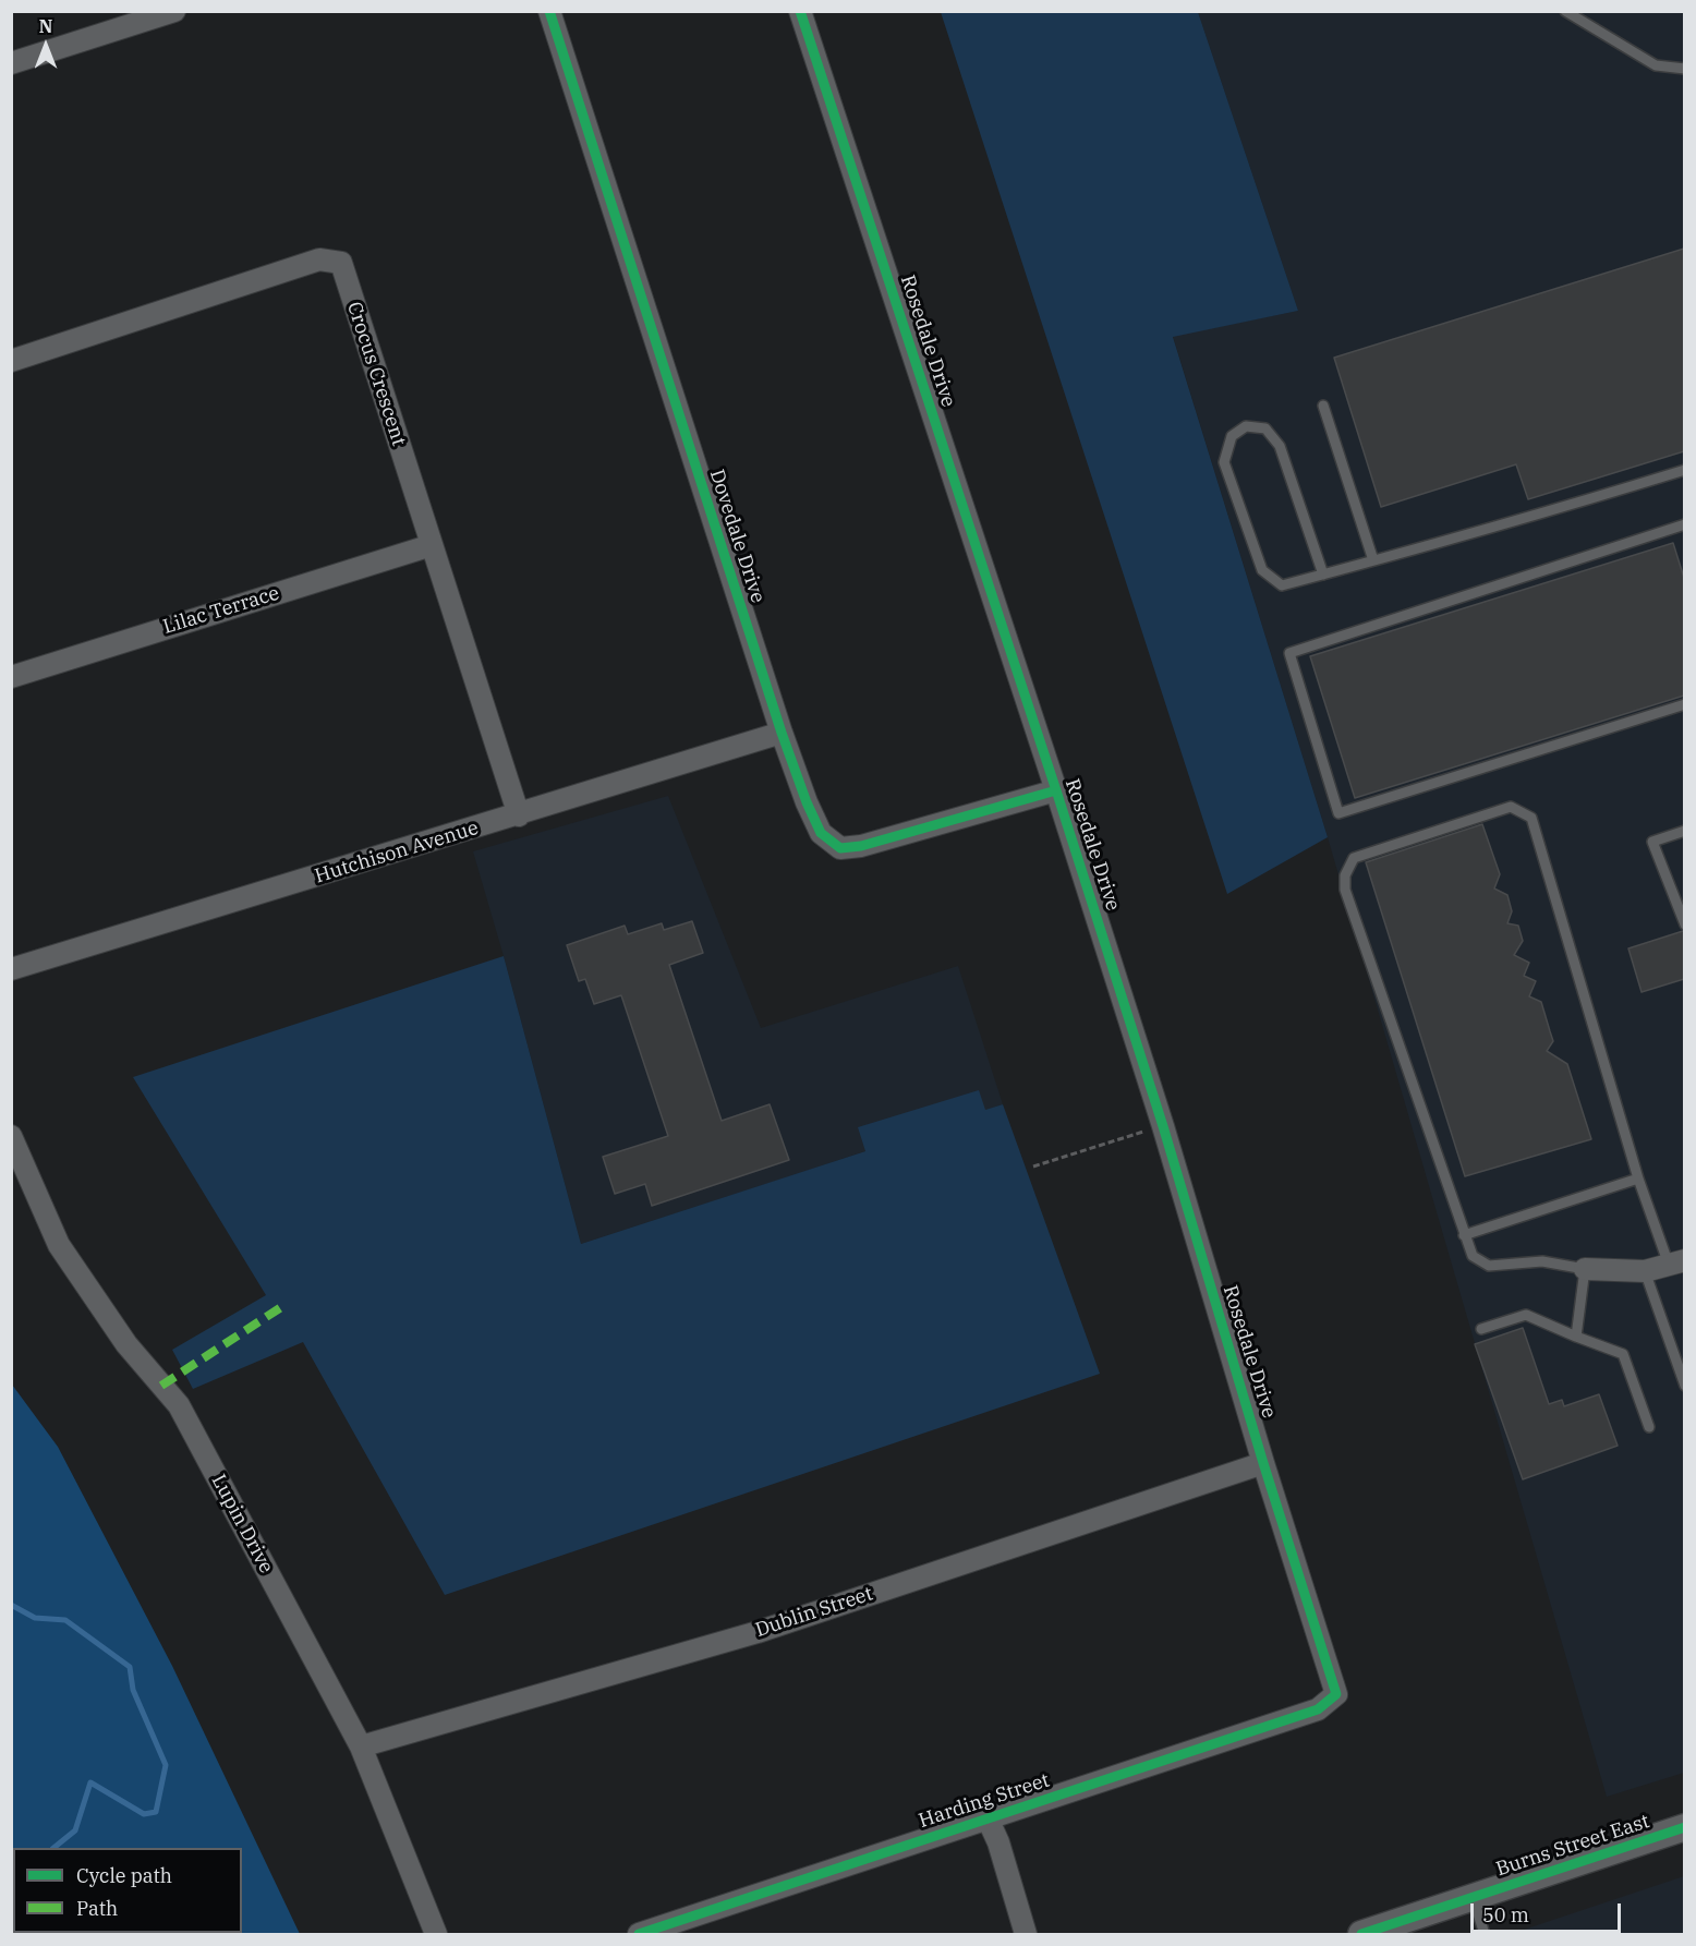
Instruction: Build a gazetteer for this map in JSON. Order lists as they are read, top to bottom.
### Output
{
  "streets": {
    "street": [
      "Rosedale Drive",
      "Crocus Crescent",
      "Dovedale Drive",
      "Lilac Terrace",
      "Hutchison Avenue",
      "Lupin Drive",
      "Dublin Street",
      "Harding Street",
      "Burns Street East"
    ]
  },
  "crossings": [
    ["Rosedale Drive", "Dovedale Drive"],
    ["Rosedale Drive", "Dublin Street"],
    ["Rosedale Drive", "Harding Street"],
    ["Crocus Crescent", "Lilac Terrace"],
    ["Crocus Crescent", "Hutchison Avenue"],
    ["Dovedale Drive", "Hutchison Avenue"],
    ["Lupin Drive", "Dublin Street"]
  ],
  "legend": ["Cycle path", "Path"],
  "scale_bar": "50 m",
  "north": "top"
}
